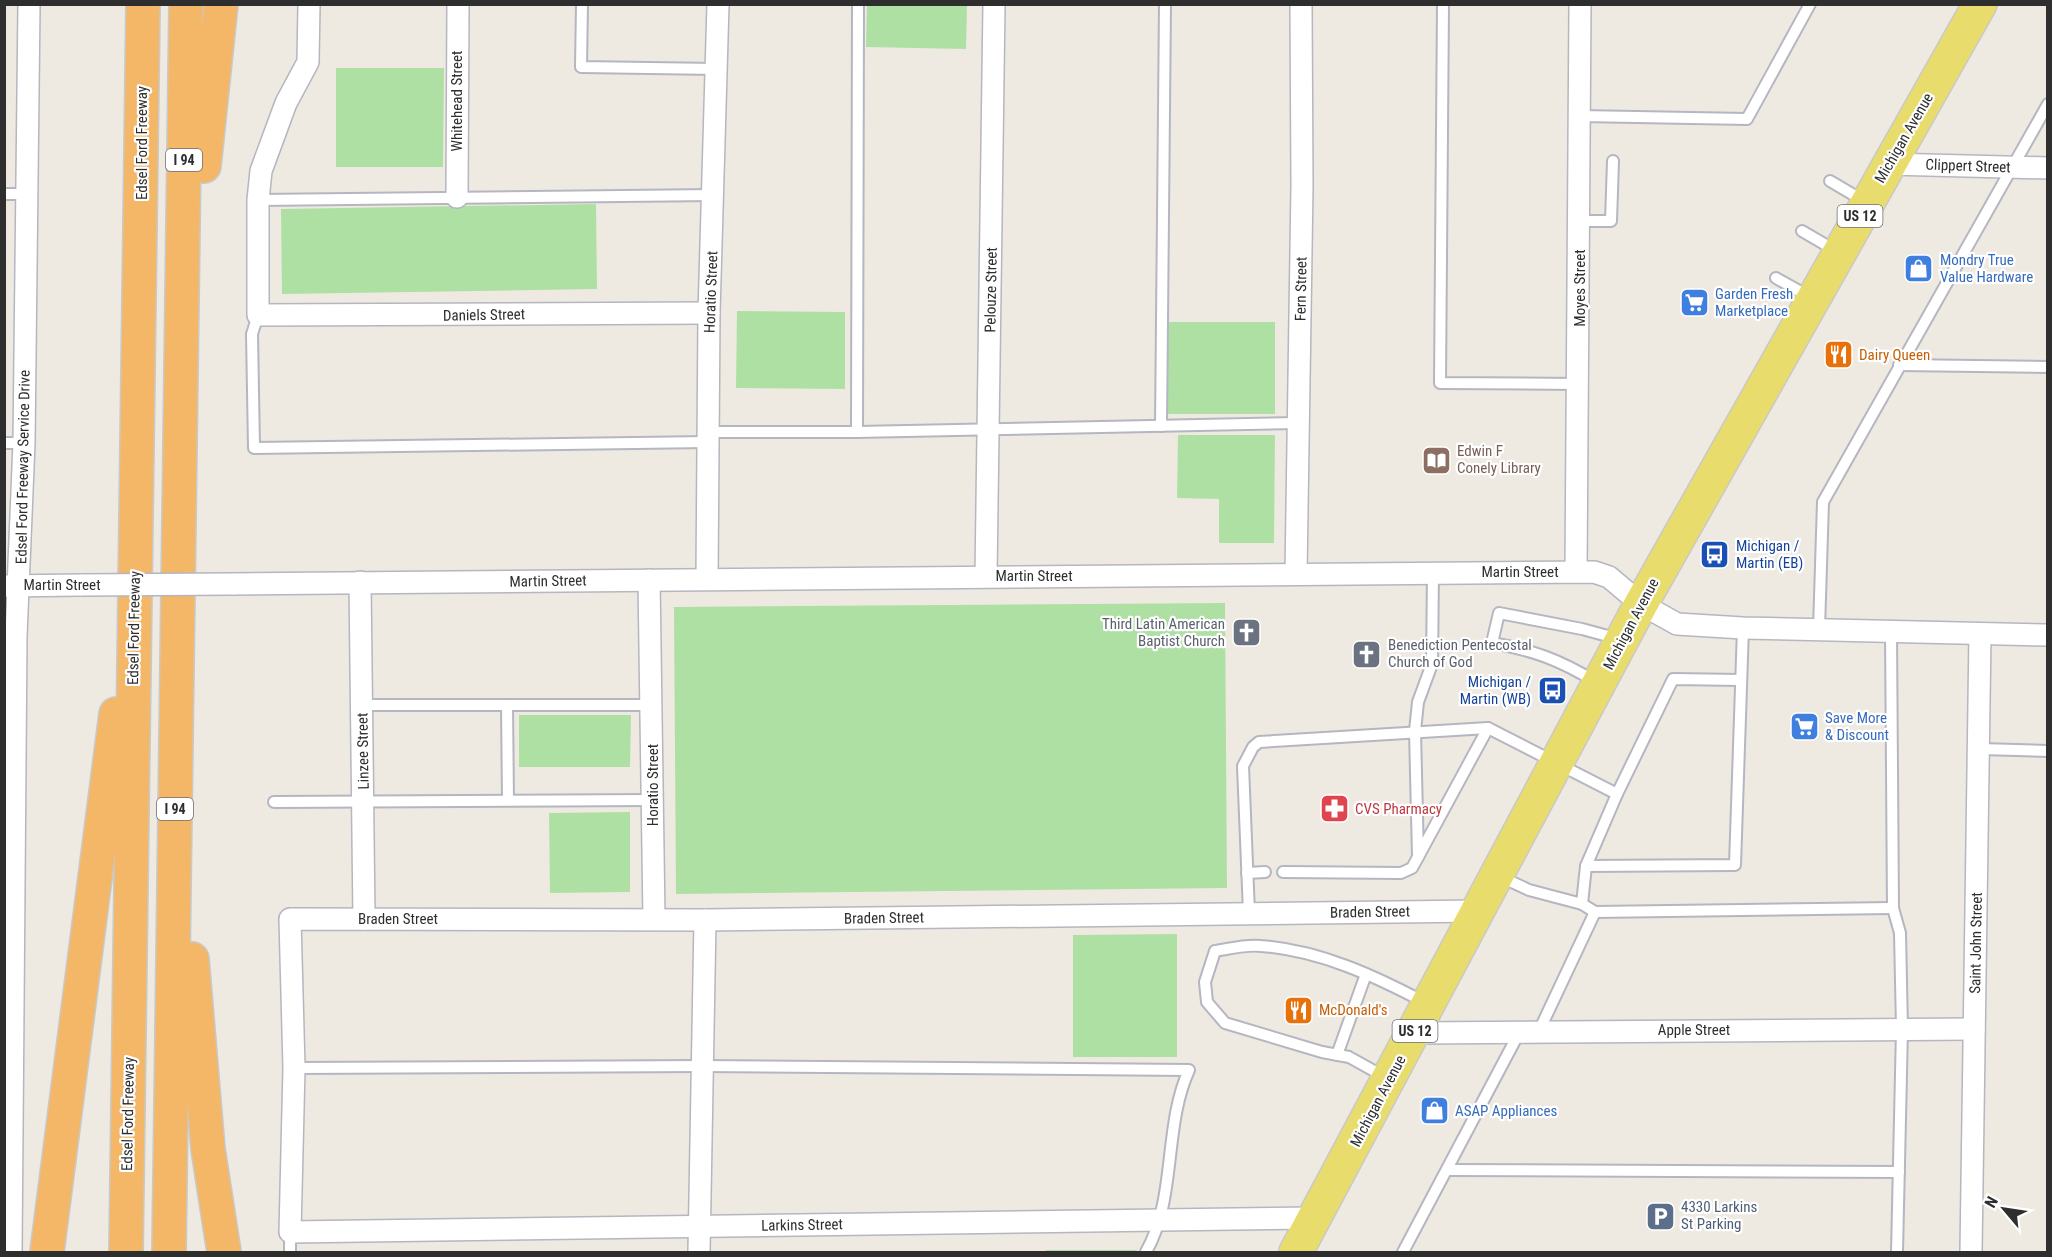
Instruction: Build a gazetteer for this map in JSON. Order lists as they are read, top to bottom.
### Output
{
  "streets": {
    "highway": ["Edsel Ford Freeway", "I 94"],
    "main road": ["Michigan Avenue", "US 12"],
    "street": [
      "Whitehead Street",
      "Clippert Street",
      "Moyes Street",
      "Fern Street",
      "Pelouze Street",
      "Horatio Street",
      "Daniels Street",
      "Edsel Ford Freeway Service Drive",
      "Martin Street",
      "Linzee Street",
      "Braden Street",
      "Saint John Street",
      "Apple Street",
      "Larkins Street"
    ]
  },
  "crossings": [
    ["Michigan Avenue", "Clippert Street"],
    ["Michigan Avenue", "Martin Street"],
    ["Michigan Avenue", "Braden Street"],
    ["Michigan Avenue", "Apple Street"],
    ["Michigan Avenue", "Larkins Street"],
    ["Moyes Street", "Martin Street"],
    ["Fern Street", "Martin Street"],
    ["Pelouze Street", "Martin Street"],
    ["Horatio Street", "Daniels Street"],
    ["Horatio Street", "Martin Street"],
    ["Horatio Street", "Braden Street"],
    ["Edsel Ford Freeway Service Drive", "Martin Street"],
    ["Martin Street", "Linzee Street"],
    ["Martin Street", "Saint John Street"],
    ["Linzee Street", "Braden Street"],
    ["Saint John Street", "Apple Street"]
  ],
  "places": {
    "shop": ["Mondry True Value Hardware", "ASAP Appliances"],
    "supermarket": ["Garden Fresh Marketplace", "Save More & Discount"],
    "restaurant": ["Dairy Queen", "McDonald's"],
    "library": ["Edwin F Conely Library"],
    "bus stop": ["Michigan / Martin (EB)", "Michigan / Martin (WB)"],
    "church": ["Third Latin American Baptist Church", "Benediction Pentecostal Church of God"],
    "pharmacy": ["CVS Pharmacy"],
    "parking": ["4330 Larkins St Parking"]
  },
  "north": "top left"
}
